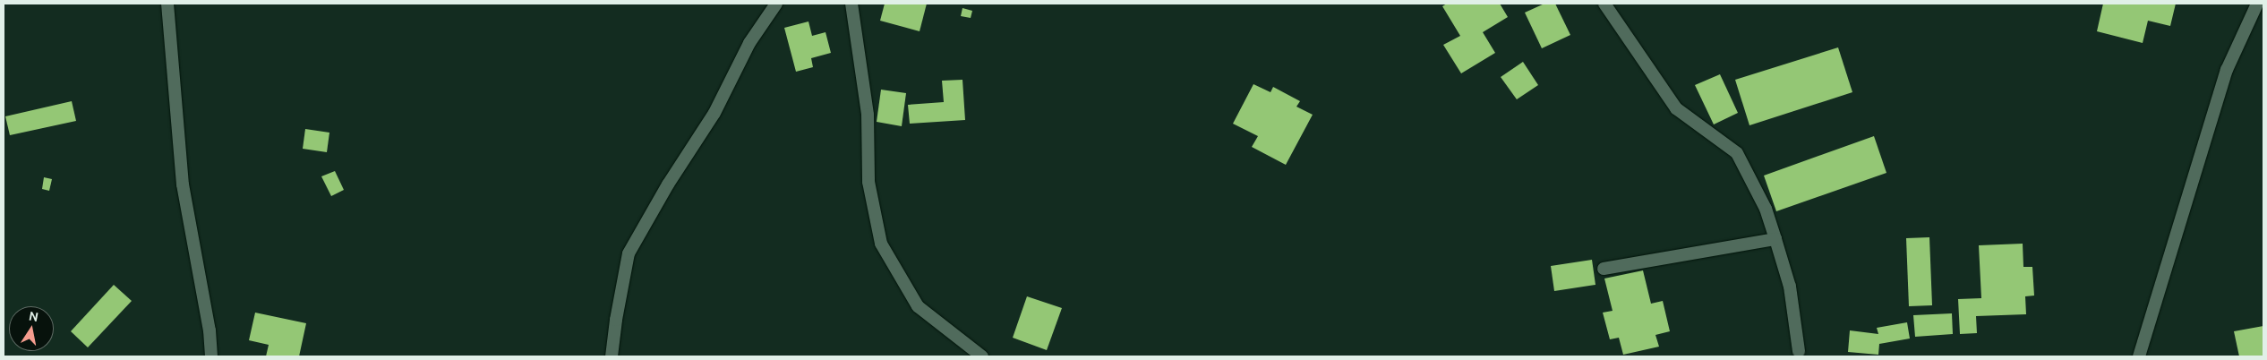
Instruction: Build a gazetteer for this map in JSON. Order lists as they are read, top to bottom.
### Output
{
  "north": "top"
}
